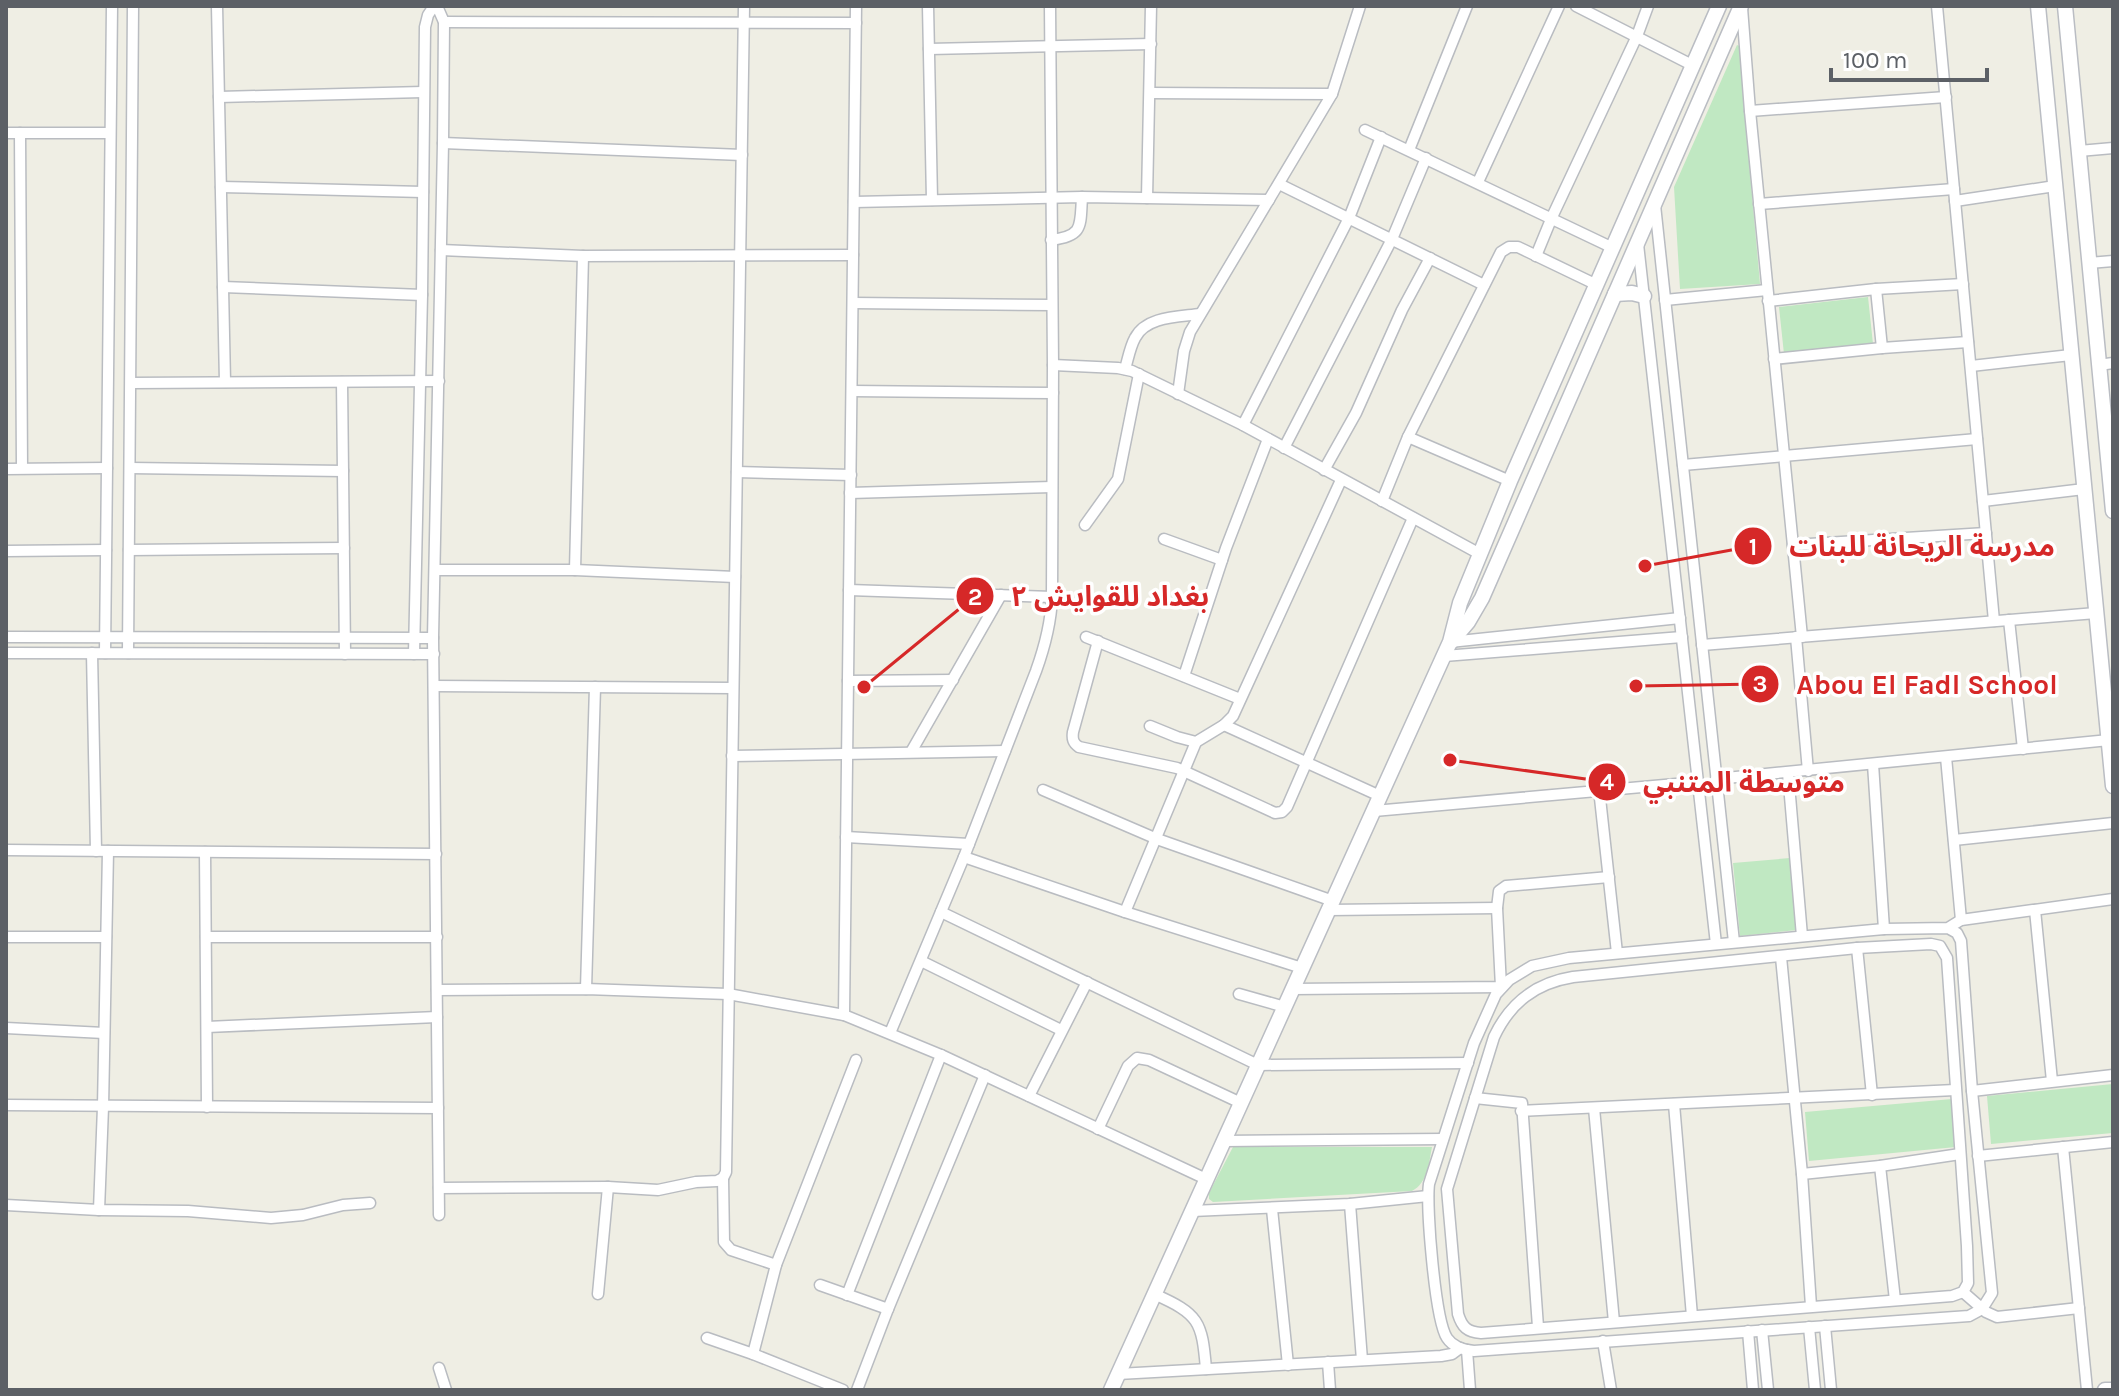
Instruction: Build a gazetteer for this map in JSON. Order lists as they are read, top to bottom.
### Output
{
  "places": [
    "مدرسة الريحانة للبنات",
    "Abou El Fadl School",
    "بغداد للقوايش ٢",
    "متوسطة المتنبي"
  ],
  "scale_bar": "100 m"
}
